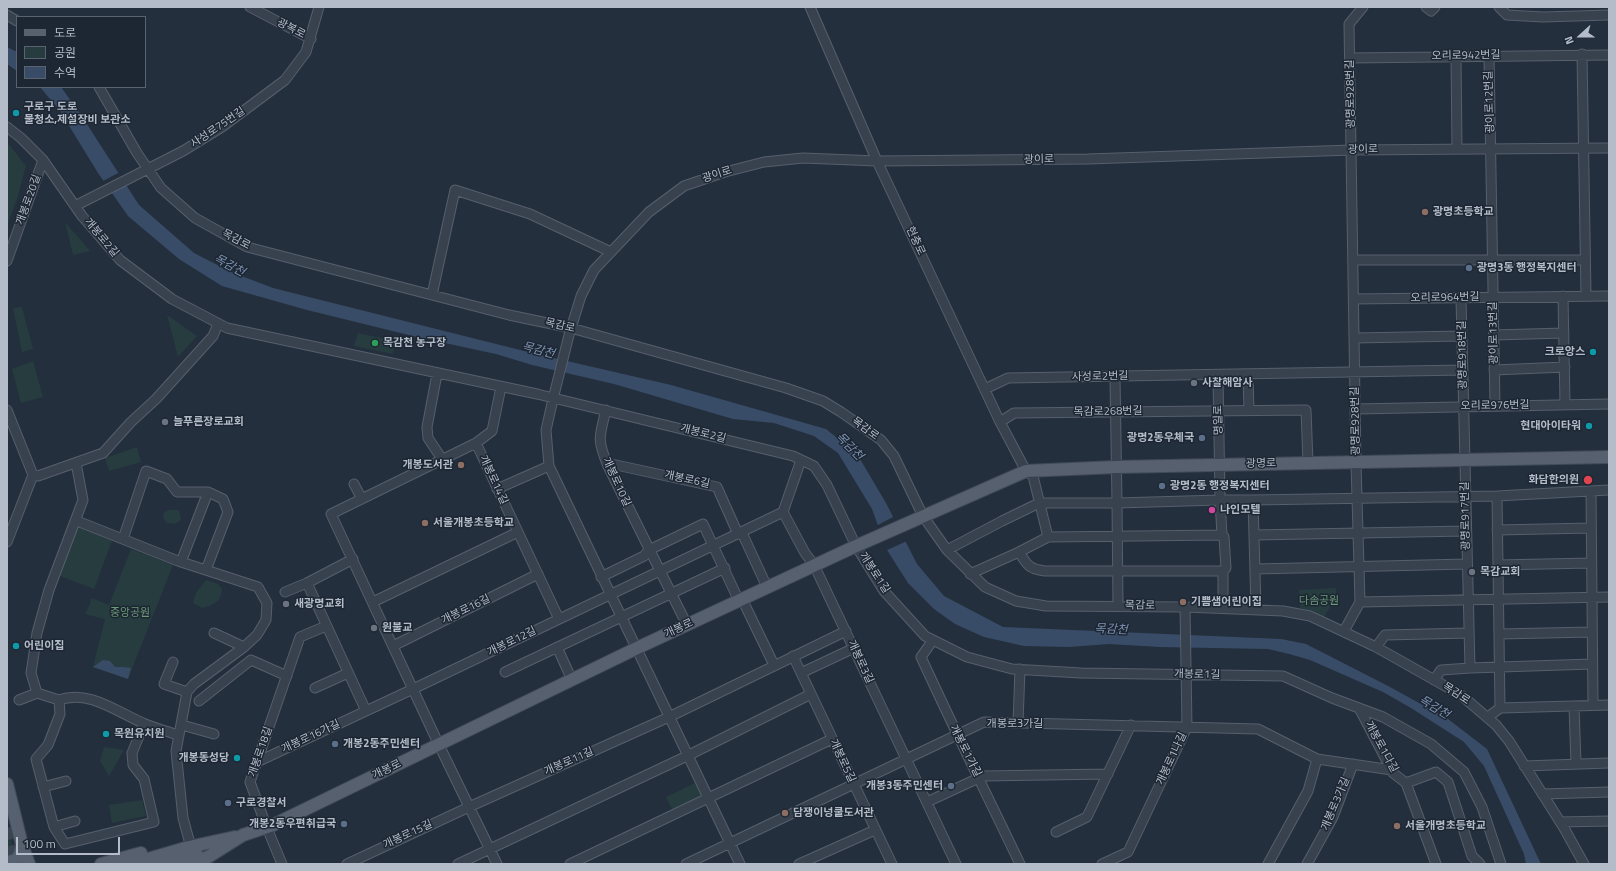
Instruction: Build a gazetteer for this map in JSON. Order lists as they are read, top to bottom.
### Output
{
  "streets": {
    "main road": ["광명로", "개봉로"],
    "street": [
      "광복로",
      "오리로942번길",
      "광명로928번길",
      "광이로12번길",
      "사성로75번길",
      "광이로",
      "개봉로20길",
      "개봉로2길",
      "목감로",
      "현충로",
      "오리로964번길",
      "광이로13번길",
      "광명로918번길",
      "사성로2번길",
      "오리로976번길",
      "목감로268번길",
      "명일로",
      "개봉로14길",
      "개봉로6길",
      "개봉로10길",
      "광명로917번길",
      "개봉로1길",
      "개봉로16길",
      "개봉로12길",
      "개봉로3길",
      "개봉로3가길",
      "개봉로16가길",
      "개봉로1다길",
      "개봉로1가길",
      "개봉로18길",
      "개봉로1나길",
      "개봉로5길",
      "개봉로11길",
      "개봉로15길"
    ]
  },
  "crossings": [
    ["광복로", "사성로75번길"],
    ["오리로942번길", "광명로928번길"],
    ["오리로942번길", "광이로12번길"],
    ["광명로928번길", "광이로"],
    ["광명로928번길", "오리로964번길"],
    ["광명로928번길", "사성로2번길"],
    ["광명로928번길", "오리로976번길"],
    ["광명로928번길", "광명로"],
    ["광이로12번길", "광이로"],
    ["광이로12번길", "광이로13번길"],
    ["사성로75번길", "개봉로2길"],
    ["사성로75번길", "목감로"],
    ["광이로", "목감로"],
    ["광이로", "현충로"],
    ["광이로", "광이로13번길"],
    ["개봉로20길", "개봉로2길"],
    ["개봉로2길", "개봉로10길"],
    ["개봉로2길", "개봉로1길"],
    ["개봉로2길", "개봉로"],
    ["목감로", "광명로"],
    ["목감로", "개봉로"],
    ["목감로", "개봉로1나길"],
    ["현충로", "사성로2번길"],
    ["현충로", "목감로268번길"],
    ["현충로", "광명로"],
    ["오리로964번길", "광이로13번길"],
    ["오리로964번길", "광명로918번길"],
    ["광이로13번길", "오리로976번길"],
    ["광명로918번길", "사성로2번길"],
    ["광명로918번길", "오리로976번길"],
    ["광명로918번길", "광명로"],
    ["광명로918번길", "광명로917번길"],
    ["사성로2번길", "명일로"],
    ["목감로268번길", "명일로"],
    ["명일로", "광명로"],
    ["광명로", "광명로917번길"],
    ["광명로", "개봉로"],
    ["개봉로14길", "개봉로16길"],
    ["개봉로14길", "개봉로12길"],
    ["개봉로6길", "개봉로10길"],
    ["개봉로6길", "개봉로"],
    ["개봉로10길", "개봉로"],
    ["개봉로1길", "개봉로"],
    ["개봉로1길", "개봉로1다길"],
    ["개봉로1길", "개봉로1가길"],
    ["개봉로1길", "개봉로1나길"],
    ["개봉로", "개봉로3길"],
    ["개봉로", "개봉로18길"],
    ["개봉로12길", "개봉로16가길"],
    ["개봉로3길", "개봉로3가길"],
    ["개봉로3길", "개봉로11길"],
    ["개봉로3가길", "개봉로1다길"],
    ["개봉로3가길", "개봉로1가길"],
    ["개봉로3가길", "개봉로1나길"],
    ["개봉로16가길", "개봉로18길"],
    ["개봉로5길", "개봉로11길"],
    ["개봉로11길", "개봉로15길"]
  ],
  "water": ["목감천"],
  "parks": ["다솜공원", "중앙공원"],
  "places": [
    "구로구 도로 물청소,제설장비 보관소",
    "광명초등학교",
    "광명3동 행정복지센터",
    "목감천 농구장",
    "크로앙스",
    "사찰해암사",
    "늘푸른장로교회",
    "현대아이타워",
    "광명2동우체국",
    "개봉도서관",
    "화담한의원",
    "광명2동 행정복지센터",
    "나인모텔",
    "서울개봉초등학교",
    "목감교회",
    "기쁨샘어린이집",
    "새광명교회",
    "원불교",
    "어린이집",
    "목원유치원",
    "개봉2동주민센터",
    "개봉동성당",
    "개봉3동주민센터",
    "구로경찰서",
    "담쟁이넝쿨도서관",
    "개봉2동우편취급국",
    "서울개명초등학교"
  ],
  "legend": ["도로", "공원", "수역"],
  "scale_bar": "100 m",
  "north": "left"
}
